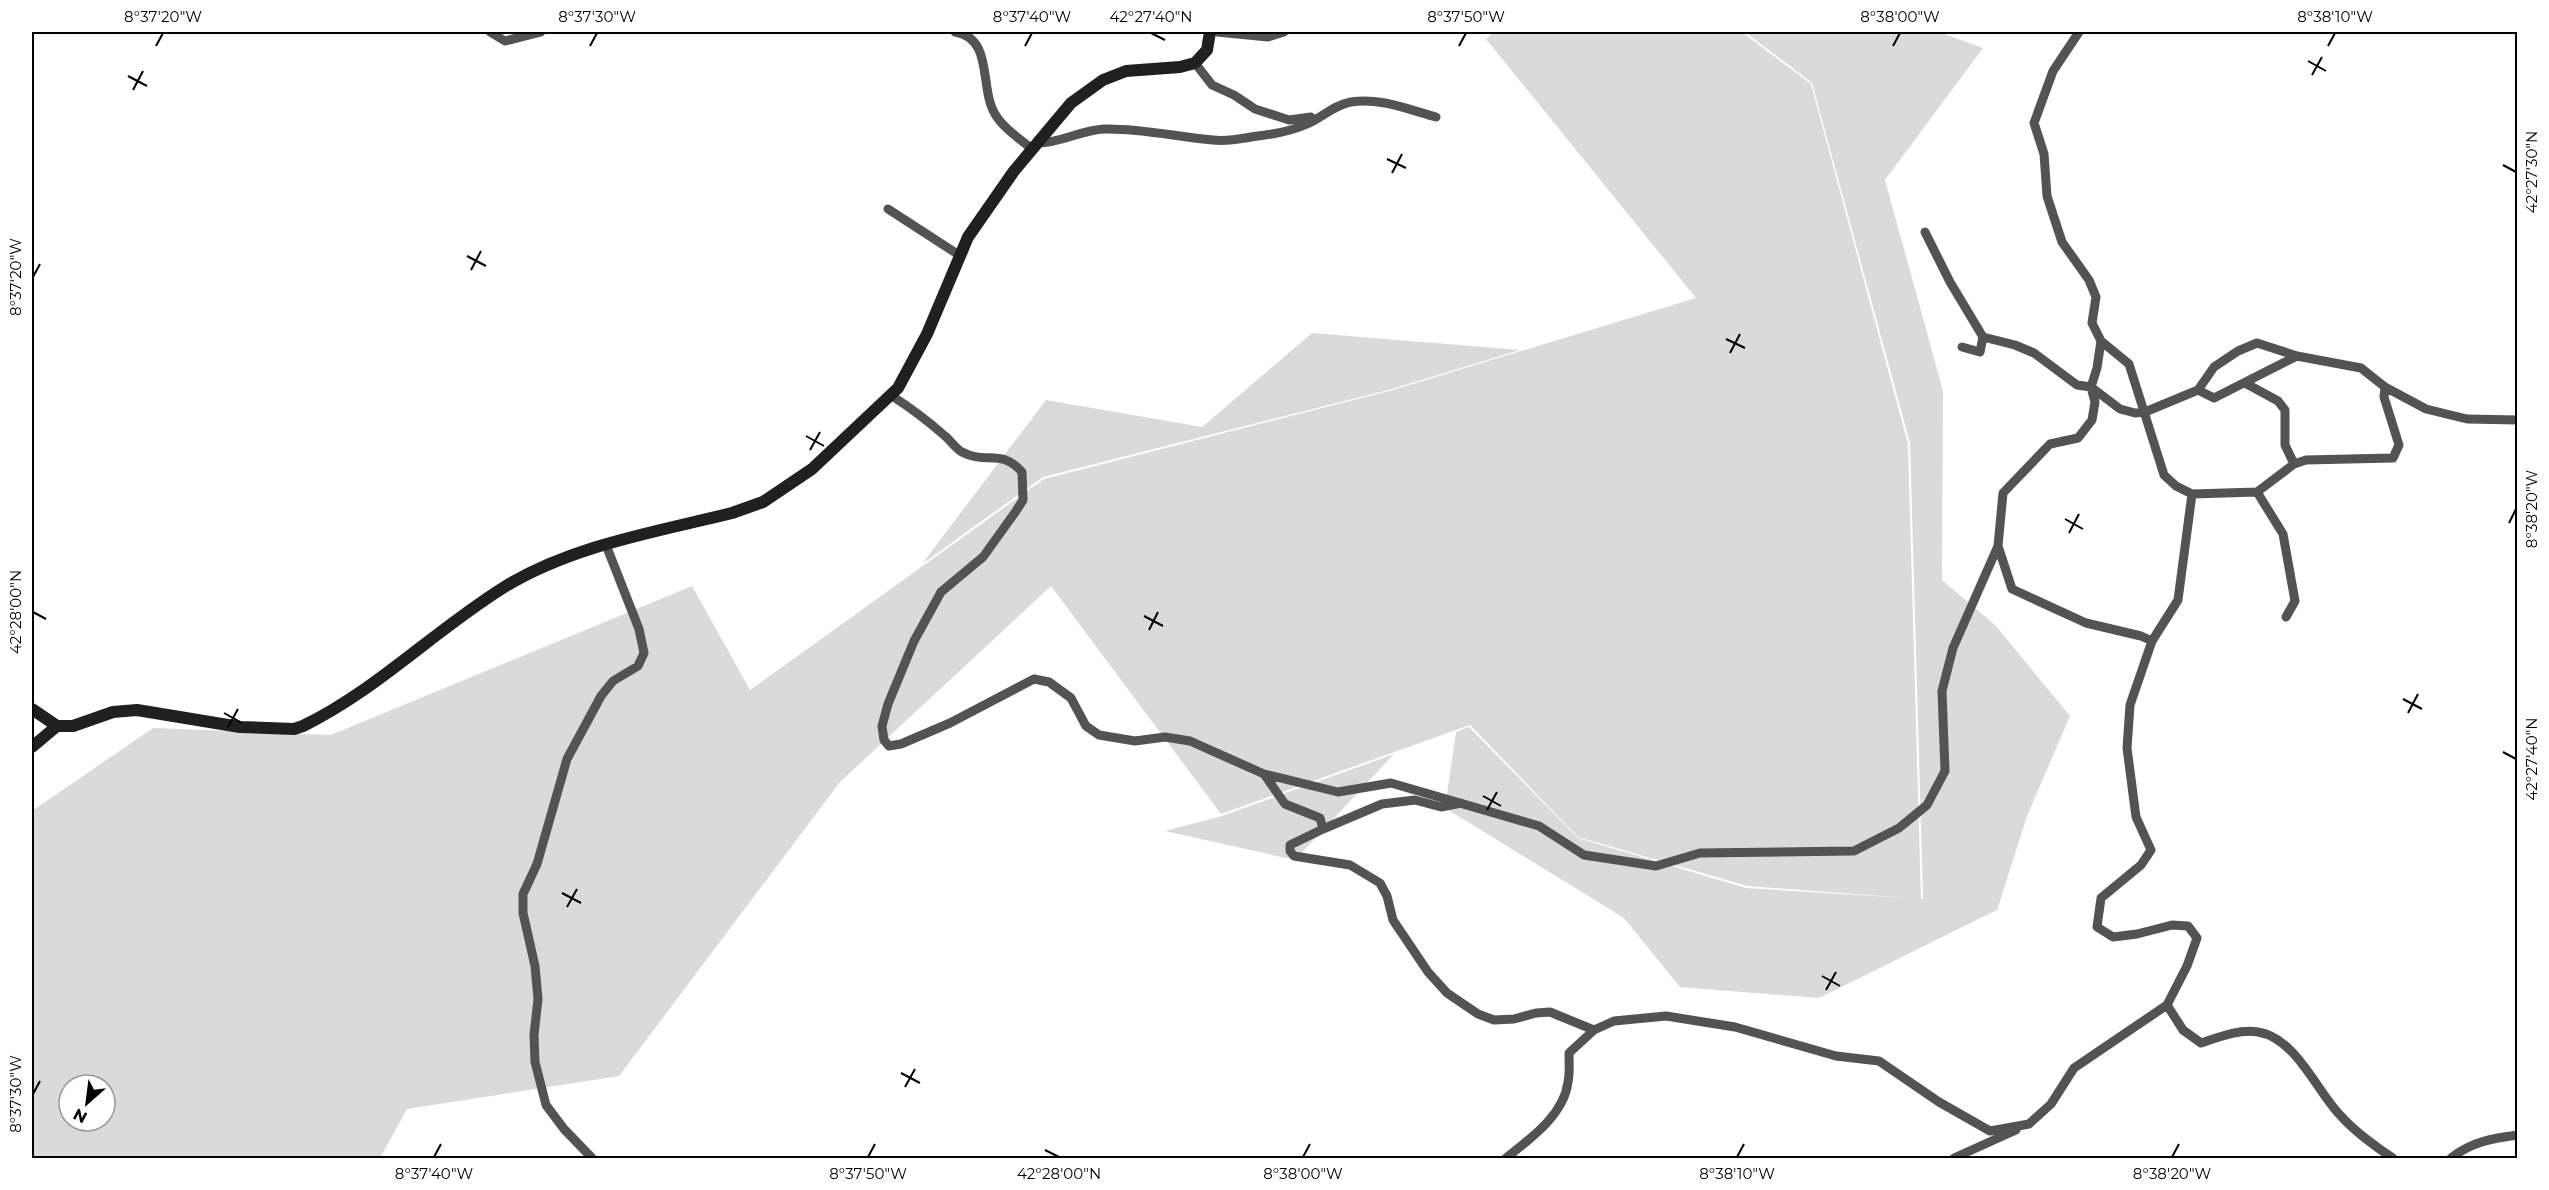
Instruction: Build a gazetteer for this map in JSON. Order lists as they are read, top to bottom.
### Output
{
  "north": "bottom left",
  "coordinates": [
    "8°37'20\"W",
    "8°37'30\"W",
    "8°37'40\"W",
    "42°27'40\"N",
    "8°37'50\"W",
    "8°38'00\"W",
    "8°38'10\"W",
    "42°27'30\"N",
    "8°38'20\"W",
    "42°28'00\"N"
  ]
}
